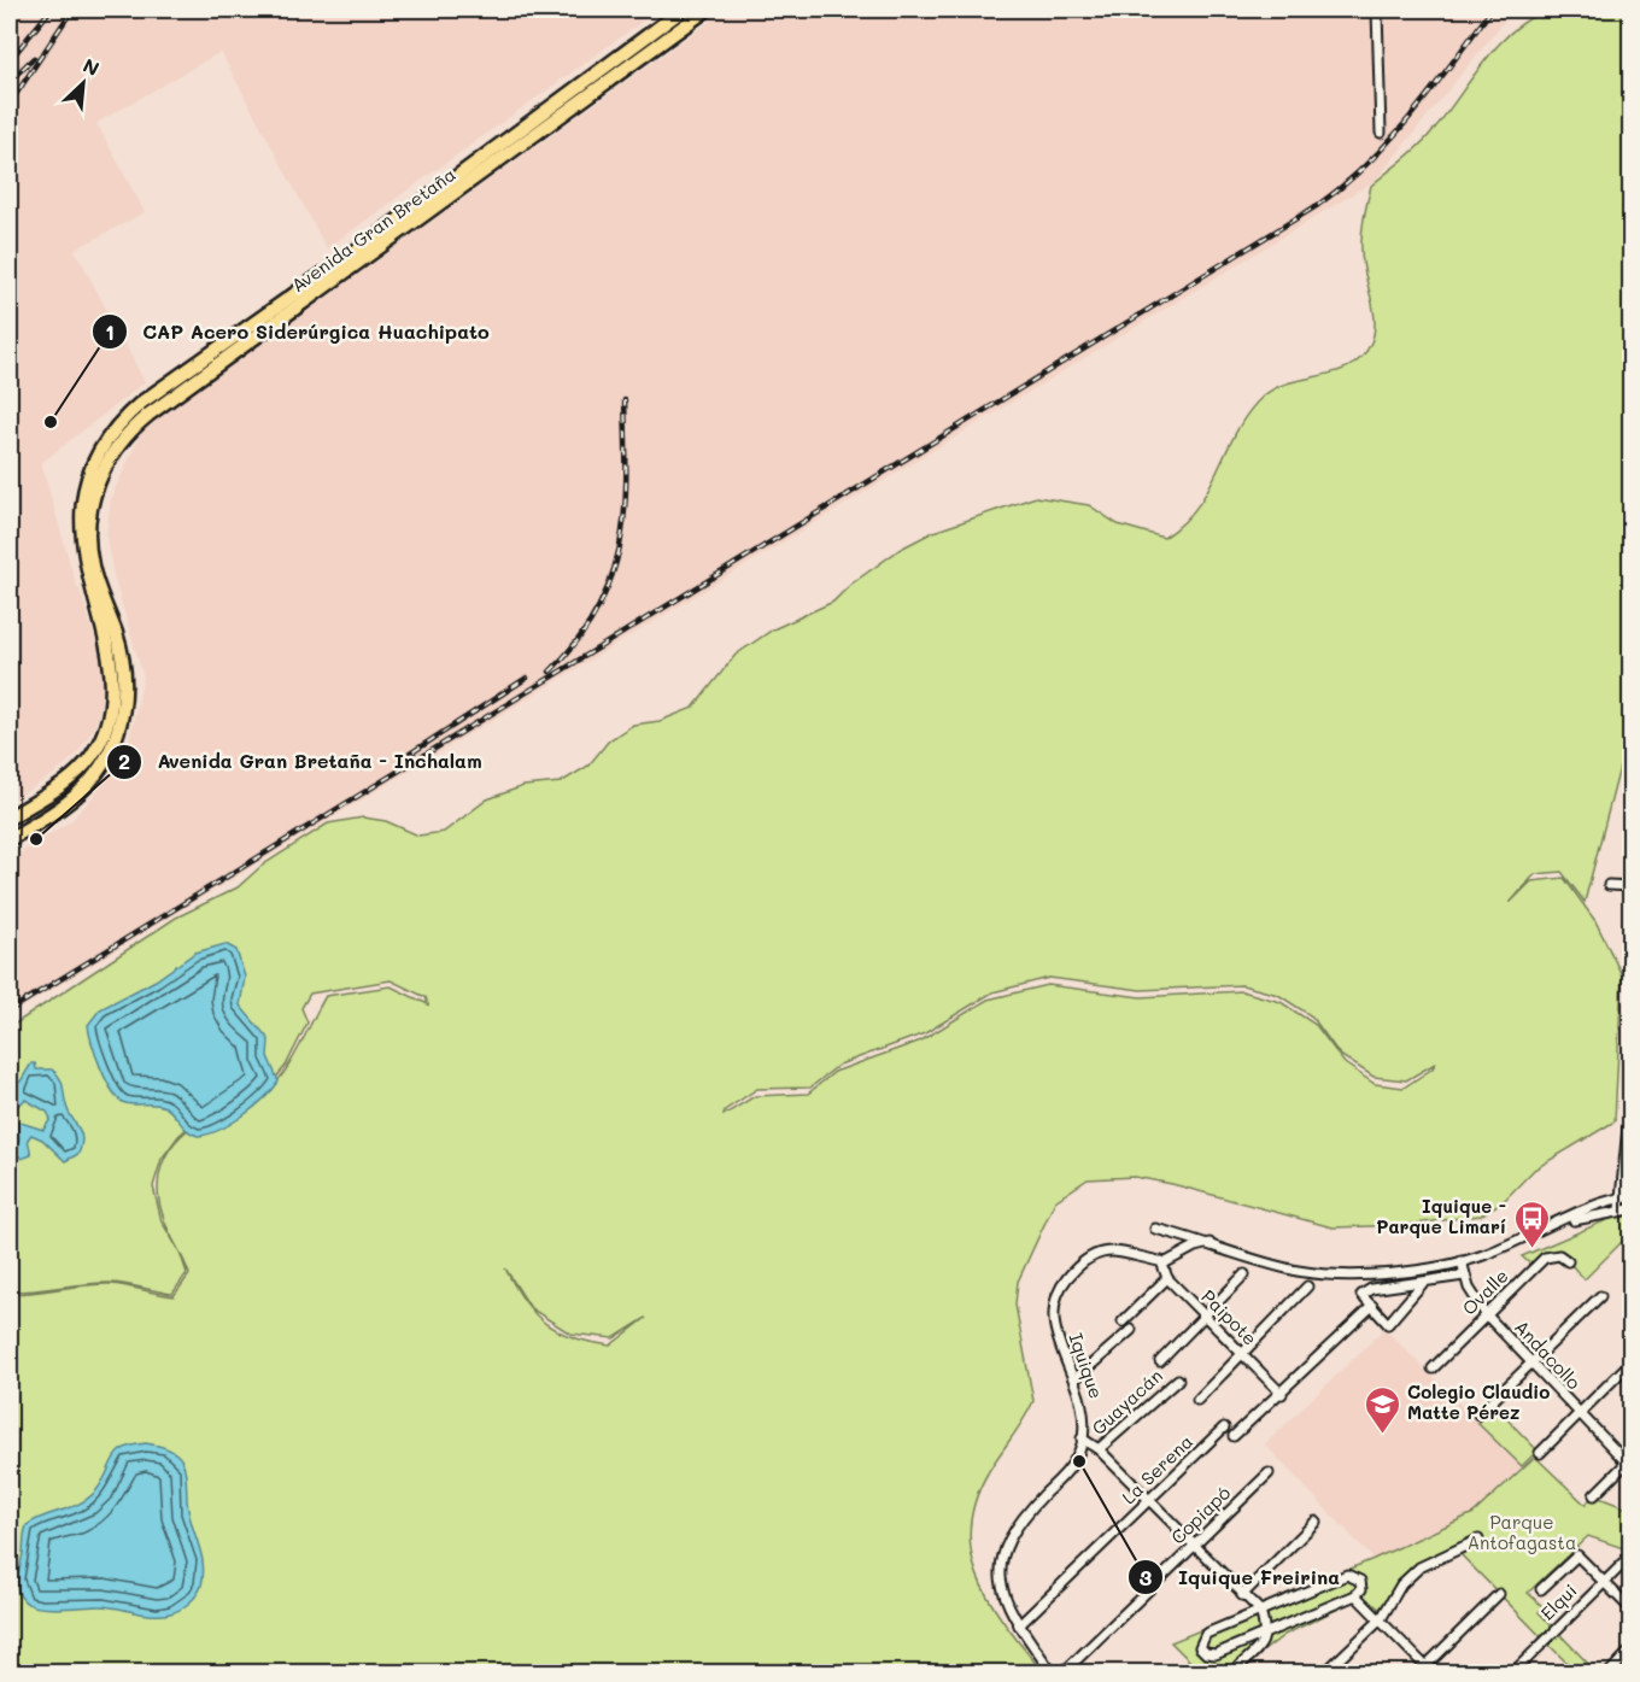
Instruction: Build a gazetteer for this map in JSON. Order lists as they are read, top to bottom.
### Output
{
  "streets": {
    "main road": ["Avenida Gran Bretaña"],
    "street": [
      "Ovalle",
      "Paipote",
      "Andacollo",
      "Iquique",
      "Guayacán",
      "La Serena",
      "Copiapó",
      "Elqui"
    ]
  },
  "crossings": [
    ["Ovalle", "Andacollo"],
    ["Paipote", "Iquique"],
    ["Iquique", "La Serena"]
  ],
  "parks": ["Parque Antofagasta"],
  "places": {
    "other": ["CAP Acero Siderúrgica Huachipato", "Avenida Gran Bretaña - Inchalam", "Iquique Freirina"],
    "bus stop": ["Iquique - Parque Limarí"],
    "school or university": ["Colegio Claudio Matte Pérez"]
  },
  "north": "top right"
}
